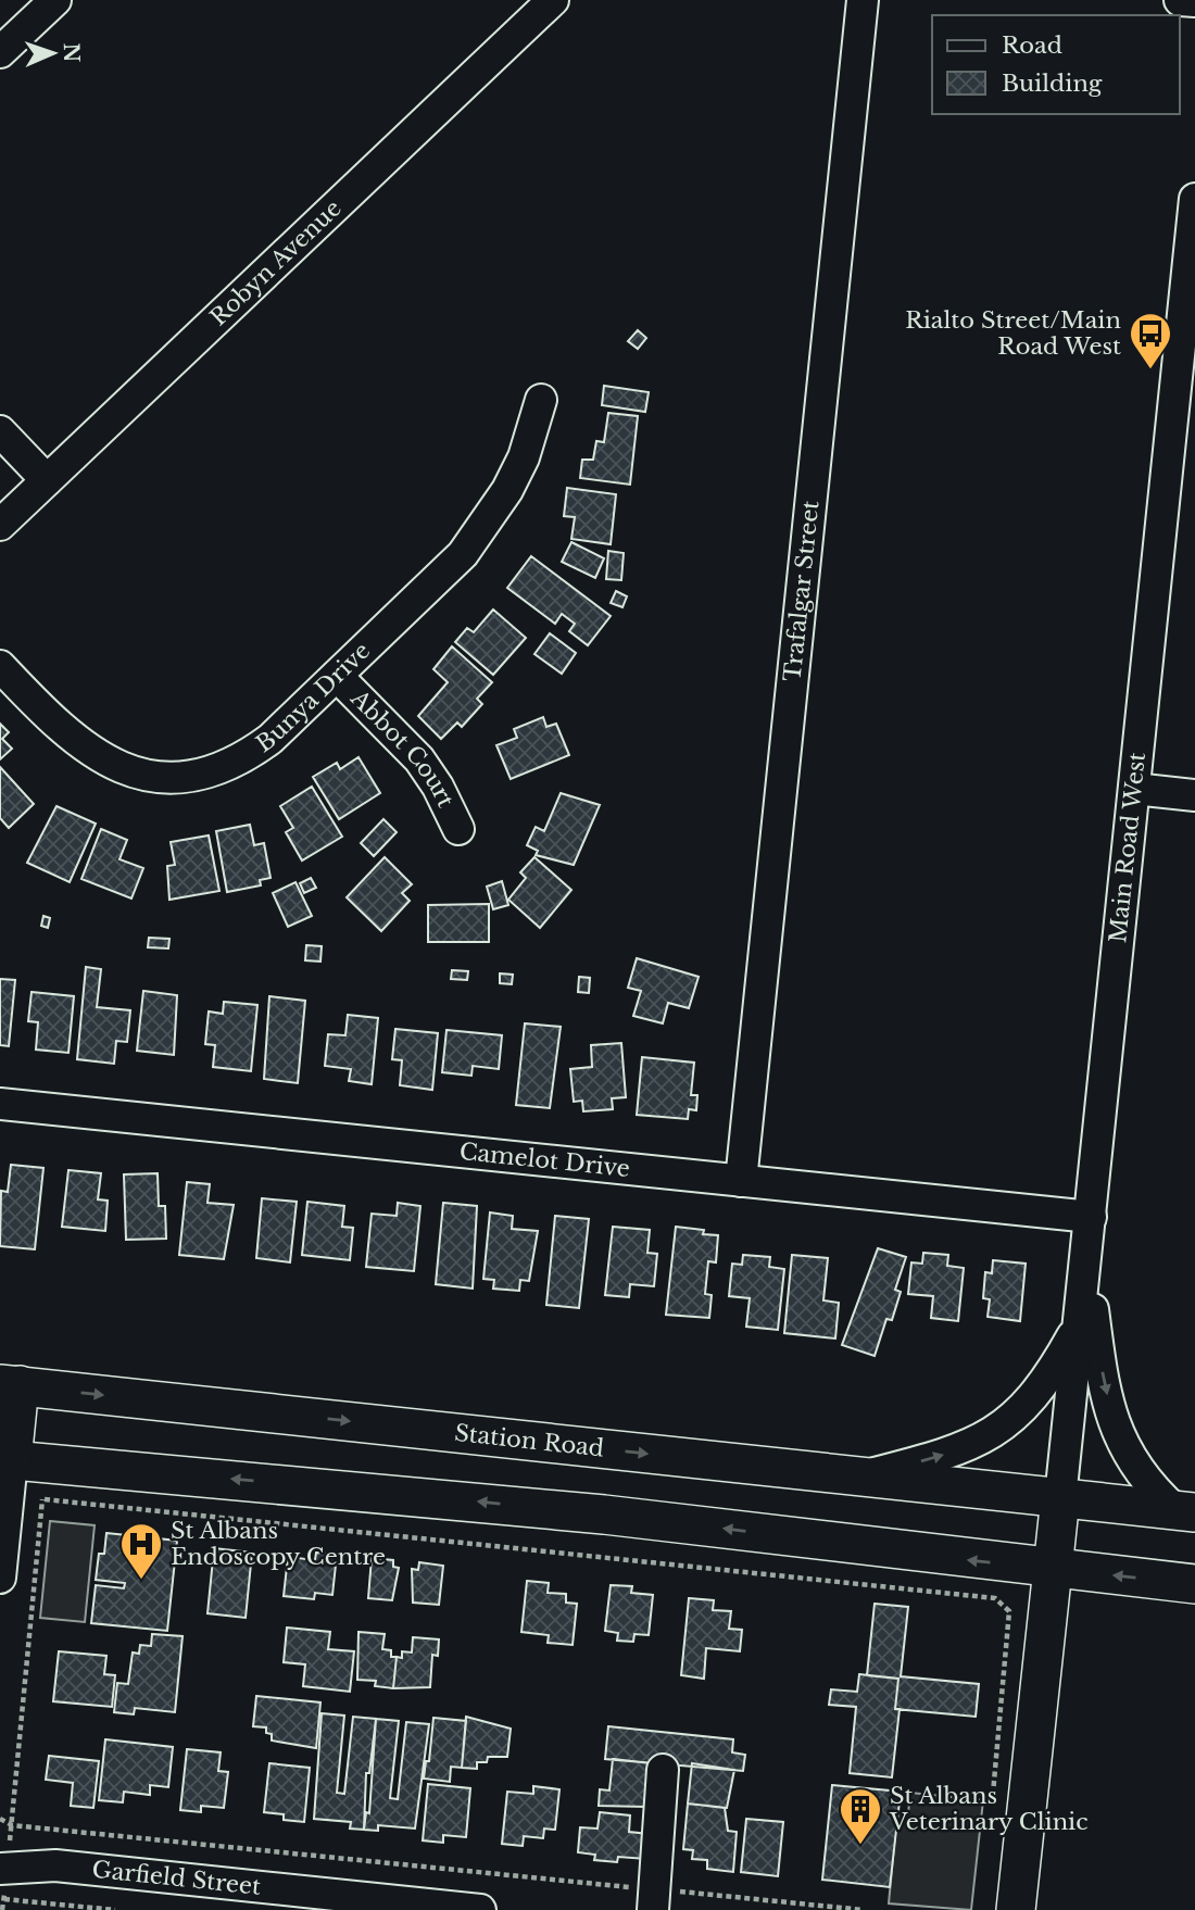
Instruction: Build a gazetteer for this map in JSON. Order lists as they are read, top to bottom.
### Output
{
  "streets": {
    "main road": ["Station Road"],
    "street": [
      "Robyn Avenue",
      "Trafalgar Street",
      "Bunya Drive",
      "Abbot Court",
      "Main Road West",
      "Camelot Drive",
      "Garfield Street"
    ]
  },
  "crossings": [
    ["Trafalgar Street", "Camelot Drive"],
    ["Bunya Drive", "Abbot Court"],
    ["Main Road West", "Camelot Drive"],
    ["Main Road West", "Station Road"]
  ],
  "places": {
    "bus stop": ["Rialto Street/Main Road West"],
    "hospital": ["St Albans Endoscopy Centre"],
    "building": ["St Albans Veterinary Clinic"]
  },
  "legend": ["Road", "Building"],
  "north": "right"
}
